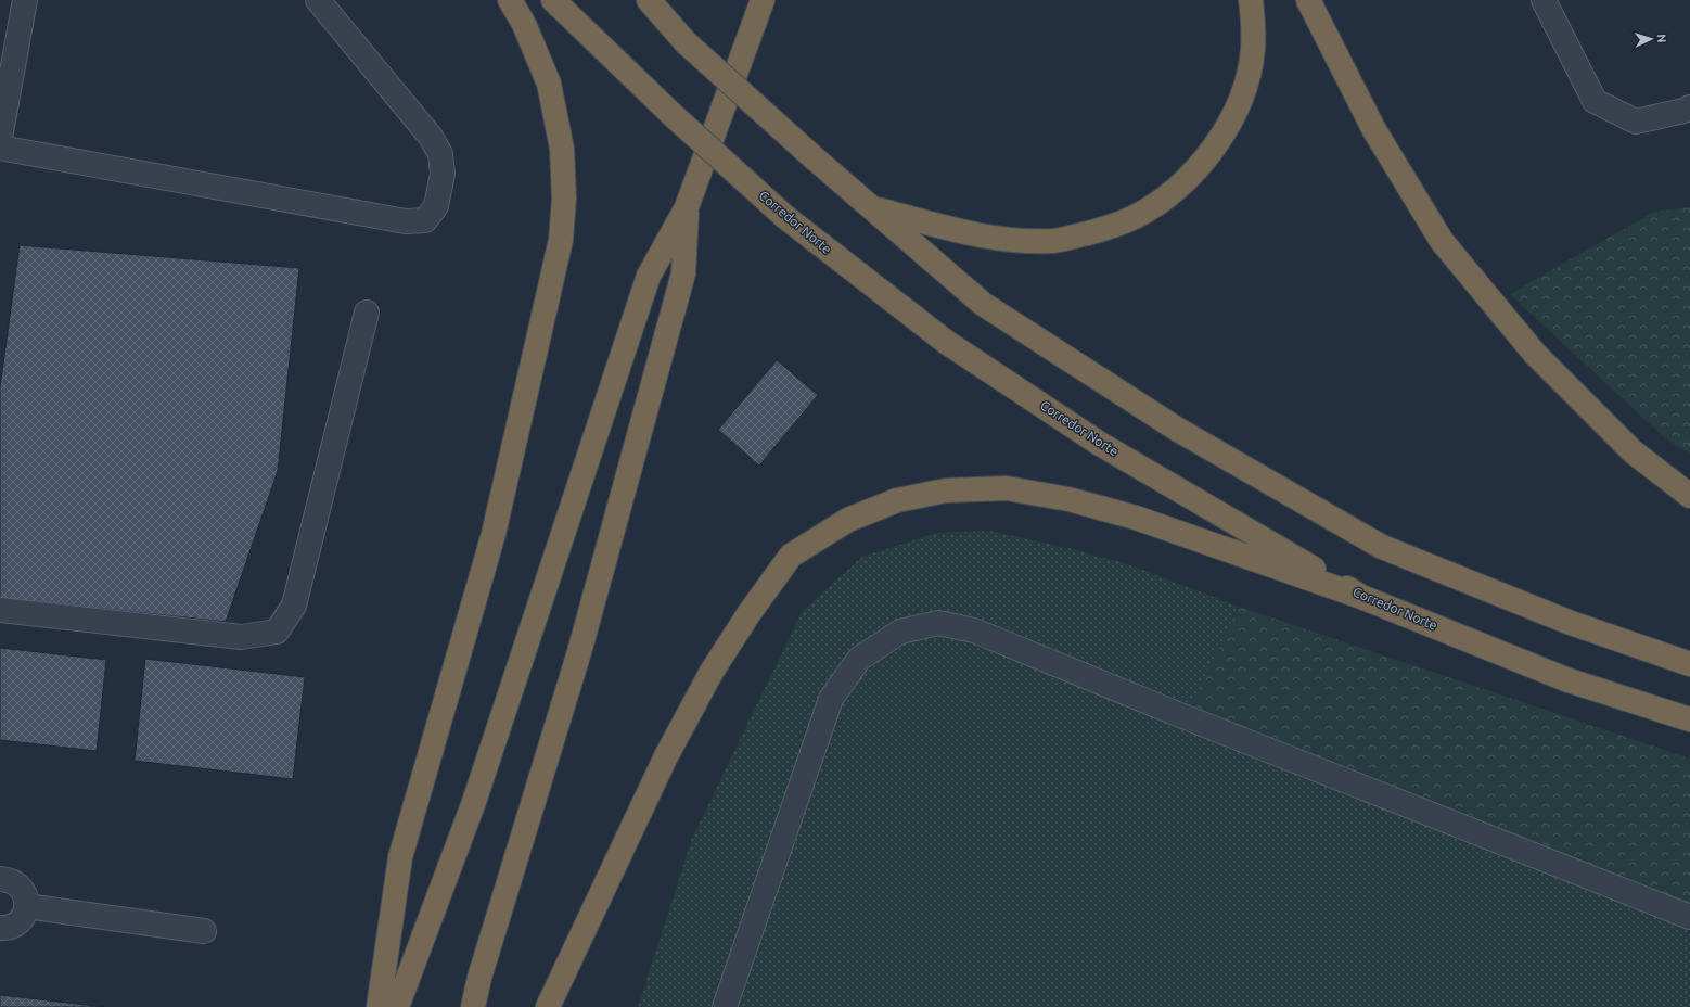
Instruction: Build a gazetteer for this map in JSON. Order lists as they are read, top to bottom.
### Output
{
  "streets": {
    "highway": ["Corredor Norte"]
  },
  "north": "right"
}
